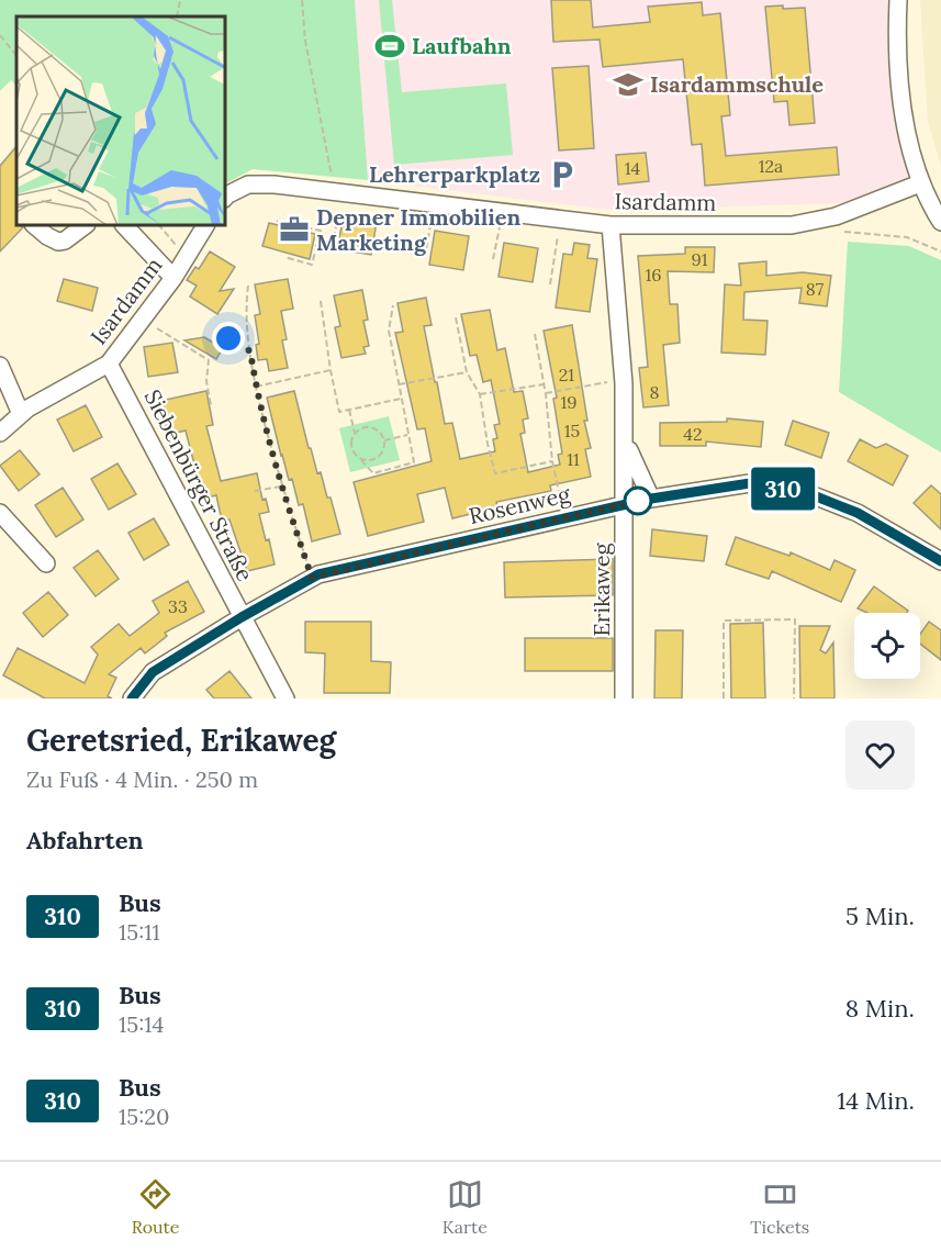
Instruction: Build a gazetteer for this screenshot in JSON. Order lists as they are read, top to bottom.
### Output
{
  "streets": {
    "street": [
      "Isardamm",
      "Siebenbürger Straße",
      "Rosenweg",
      "Erikaweg"
    ]
  },
  "crossings": [
    ["Isardamm", "Siebenbürger Straße"],
    ["Isardamm", "Erikaweg"],
    ["Siebenbürger Straße", "Rosenweg"],
    ["Rosenweg", "Erikaweg"]
  ],
  "places": {
    "sports": ["Laufbahn"],
    "school or university": ["Isardammschule"],
    "parking": ["Lehrerparkplatz"],
    "office": ["Depner Immobilien Marketing"]
  },
  "lines": ["bus line 310"],
  "house_numbers": [
    "12a",
    "14",
    "91",
    "16",
    "87",
    "21",
    "8",
    "19",
    "15",
    "42",
    "11",
    "33"
  ],
  "page": {
    "on_map": "310",
    "heading": [
      ["Geretsried, Erikaweg", "Zu Fuß · 4 Min. · 250 m"],
      "Abfahrten"
    ],
    "list": [
      {
        "mark": "310",
        "name": "Bus",
        "note": "15:11",
        "value": "5 Min."
      },
      {
        "mark": "310",
        "name": "Bus",
        "note": "15:14",
        "value": "8 Min."
      },
      {
        "mark": "310",
        "name": "Bus",
        "note": "15:20",
        "value": "14 Min."
      }
    ],
    "tabs": ["Route", "Karte", "Tickets"]
  }
}
